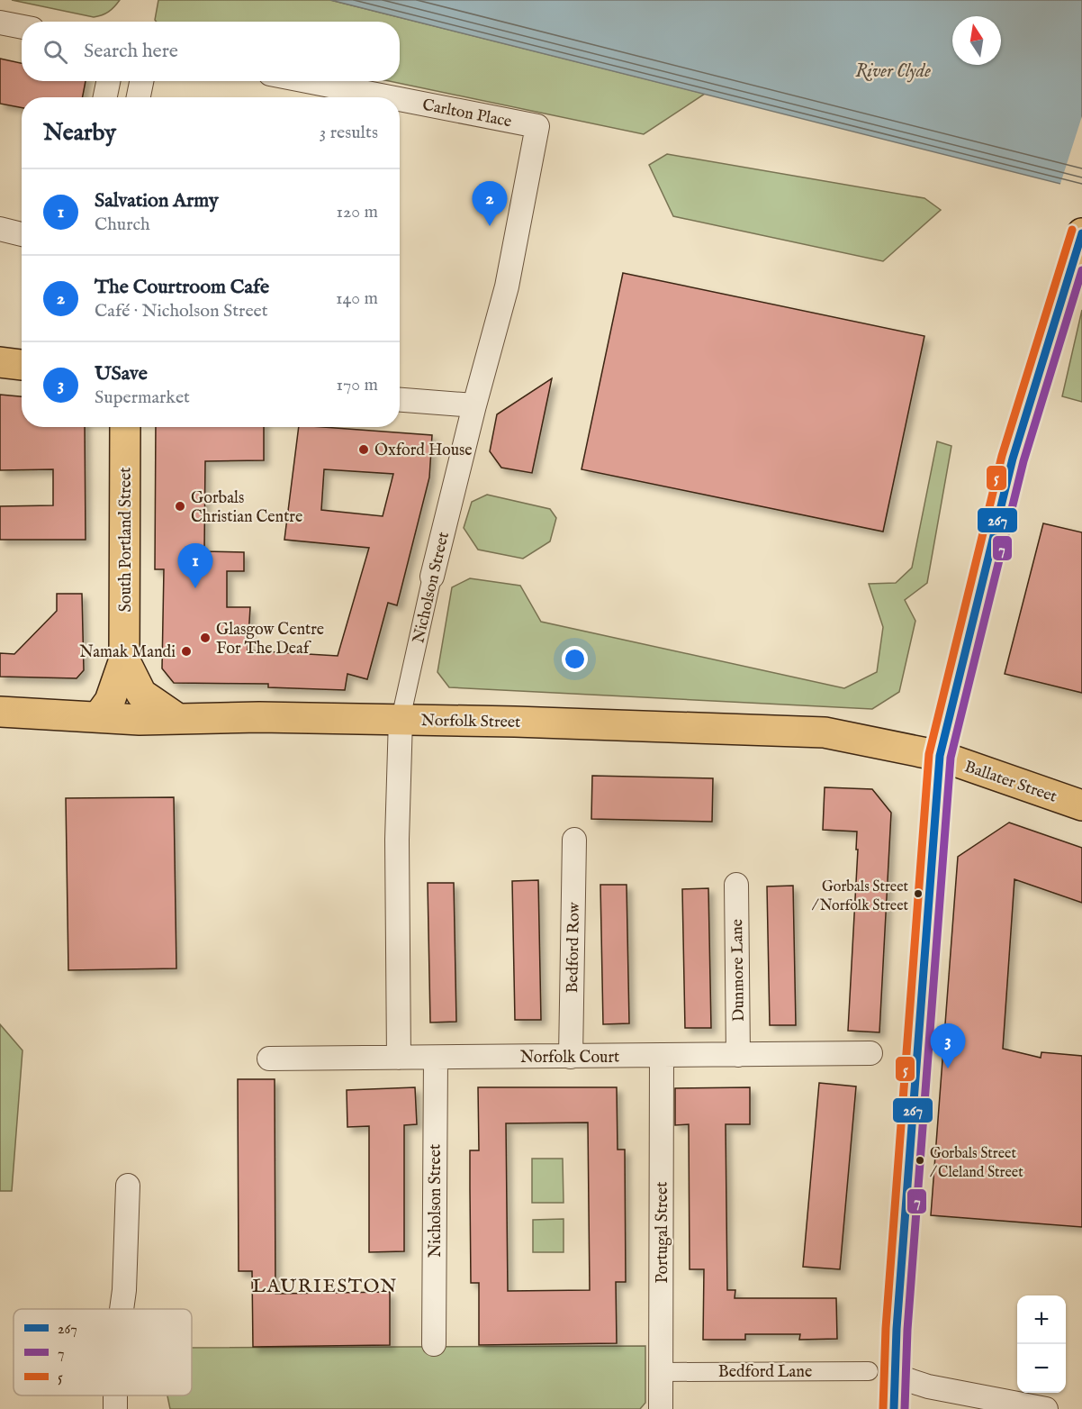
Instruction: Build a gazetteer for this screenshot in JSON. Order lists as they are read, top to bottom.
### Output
{
  "streets": {
    "main road": ["South Portland Street", "Norfolk Street", "Ballater Street"],
    "street": [
      "Carlton Place",
      "Nicholson Street",
      "Bedford Row",
      "Dunmore Lane",
      "Norfolk Court",
      "Portugal Street",
      "Bedford Lane"
    ]
  },
  "crossings": [
    ["Carlton Place", "Nicholson Street"],
    ["South Portland Street", "Norfolk Street"],
    ["Nicholson Street", "Norfolk Street"],
    ["Nicholson Street", "Norfolk Court"],
    ["Norfolk Street", "Ballater Street"],
    ["Bedford Row", "Norfolk Court"],
    ["Dunmore Lane", "Norfolk Court"],
    ["Norfolk Court", "Portugal Street"],
    ["Portugal Street", "Bedford Lane"]
  ],
  "districts": ["LAURIESTON"],
  "water": ["River Clyde"],
  "places": [
    "Oxford House",
    "Gorbals Christian Centre",
    "Glasgow Centre For The Deaf",
    "Namak Mandi",
    "Gorbals Street / Norfolk Street",
    "Gorbals Street / Cleland Street"
  ],
  "lines": ["transit line 5", "transit line 267", "transit line 7"],
  "legend": ["267", "7", "5"],
  "north": "top",
  "page": {
    "search": "Search here",
    "heading": ["Nearby", "3 results"],
    "list": [
      {
        "mark": "1",
        "name": "Salvation Army",
        "note": "Church",
        "value": "120 m"
      },
      {
        "mark": "2",
        "name": "The Courtroom Cafe",
        "note": "Café · Nicholson Street",
        "value": "140 m"
      },
      {
        "mark": "3",
        "name": "USave",
        "note": "Supermarket",
        "value": "170 m"
      }
    ],
    "pins": ["2", "1", "3"],
    "map_buttons": ["+", "−"]
  }
}
